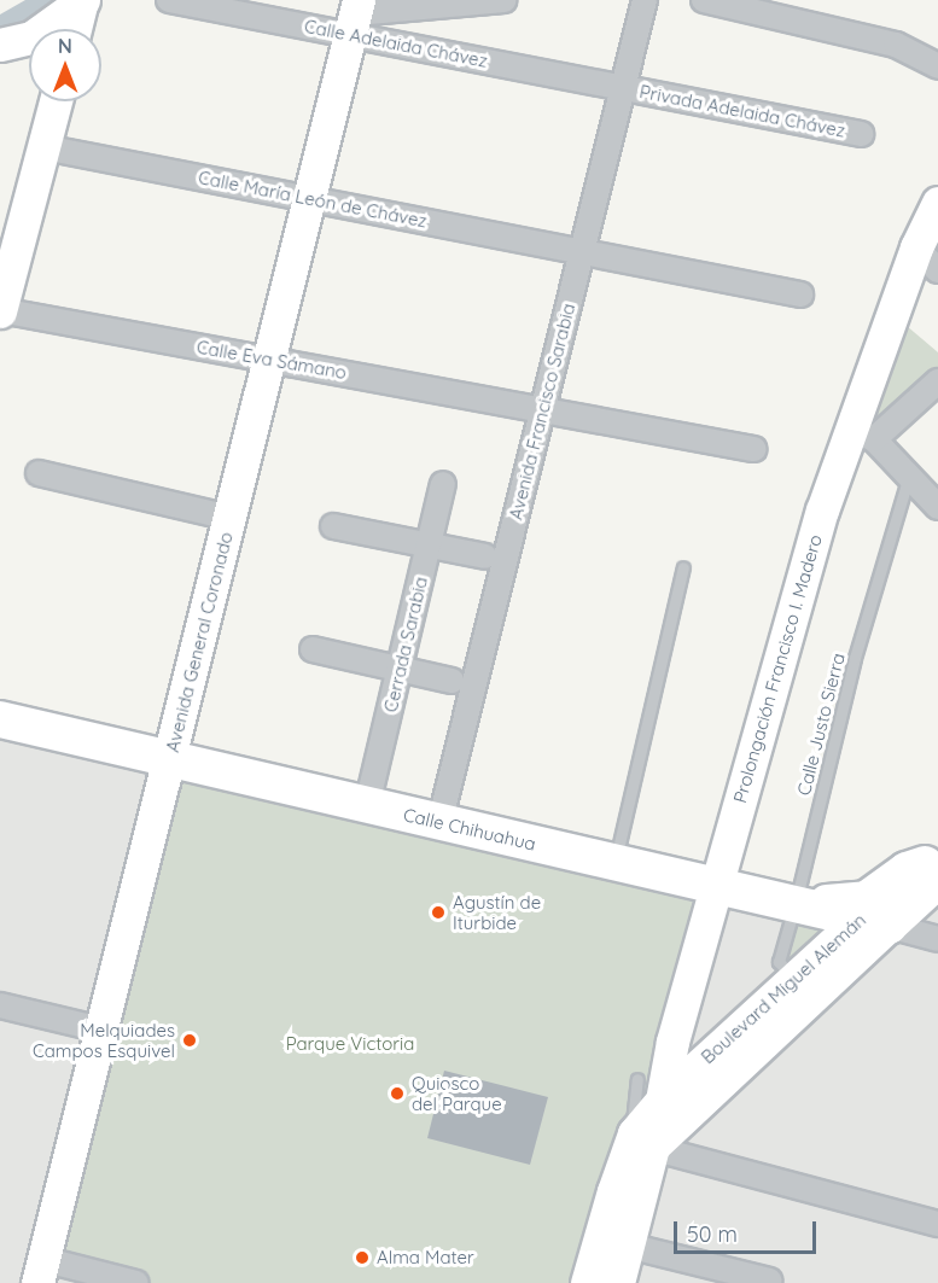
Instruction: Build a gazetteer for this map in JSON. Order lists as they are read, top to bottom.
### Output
{
  "streets": {
    "main road": [
      "Avenida General Coronado",
      "Prolongación Francisco I. Madero",
      "Calle Chihuahua",
      "Boulevard Miguel Alemán"
    ],
    "street": [
      "Calle Adelaida Chávez",
      "Privada Adelaida Chávez",
      "Calle María León de Chávez",
      "Calle Eva Sámano",
      "Avenida Francisco Sarabia",
      "Cerrada Sarabia"
    ],
    "lane": ["Calle Justo Sierra"]
  },
  "crossings": [
    ["Calle Adelaida Chávez", "Privada Adelaida Chávez"],
    ["Calle Adelaida Chávez", "Avenida Francisco Sarabia"],
    ["Calle Adelaida Chávez", "Avenida General Coronado"],
    ["Privada Adelaida Chávez", "Avenida Francisco Sarabia"],
    ["Calle María León de Chávez", "Avenida Francisco Sarabia"],
    ["Calle María León de Chávez", "Avenida General Coronado"],
    ["Calle Eva Sámano", "Avenida Francisco Sarabia"],
    ["Calle Eva Sámano", "Avenida General Coronado"],
    ["Avenida Francisco Sarabia", "Calle Chihuahua"],
    ["Avenida General Coronado", "Calle Chihuahua"],
    ["Cerrada Sarabia", "Calle Chihuahua"],
    ["Prolongación Francisco I. Madero", "Calle Chihuahua"],
    ["Prolongación Francisco I. Madero", "Boulevard Miguel Alemán"],
    ["Calle Justo Sierra", "Calle Chihuahua"],
    ["Calle Justo Sierra", "Boulevard Miguel Alemán"],
    ["Calle Chihuahua", "Boulevard Miguel Alemán"]
  ],
  "parks": ["Parque Victoria"],
  "places": [
    "Agustín de Iturbide",
    "Melquiades Campos Esquivel",
    "Quiosco del Parque",
    "Alma Mater"
  ],
  "scale_bar": "50 m",
  "north": "top"
}
